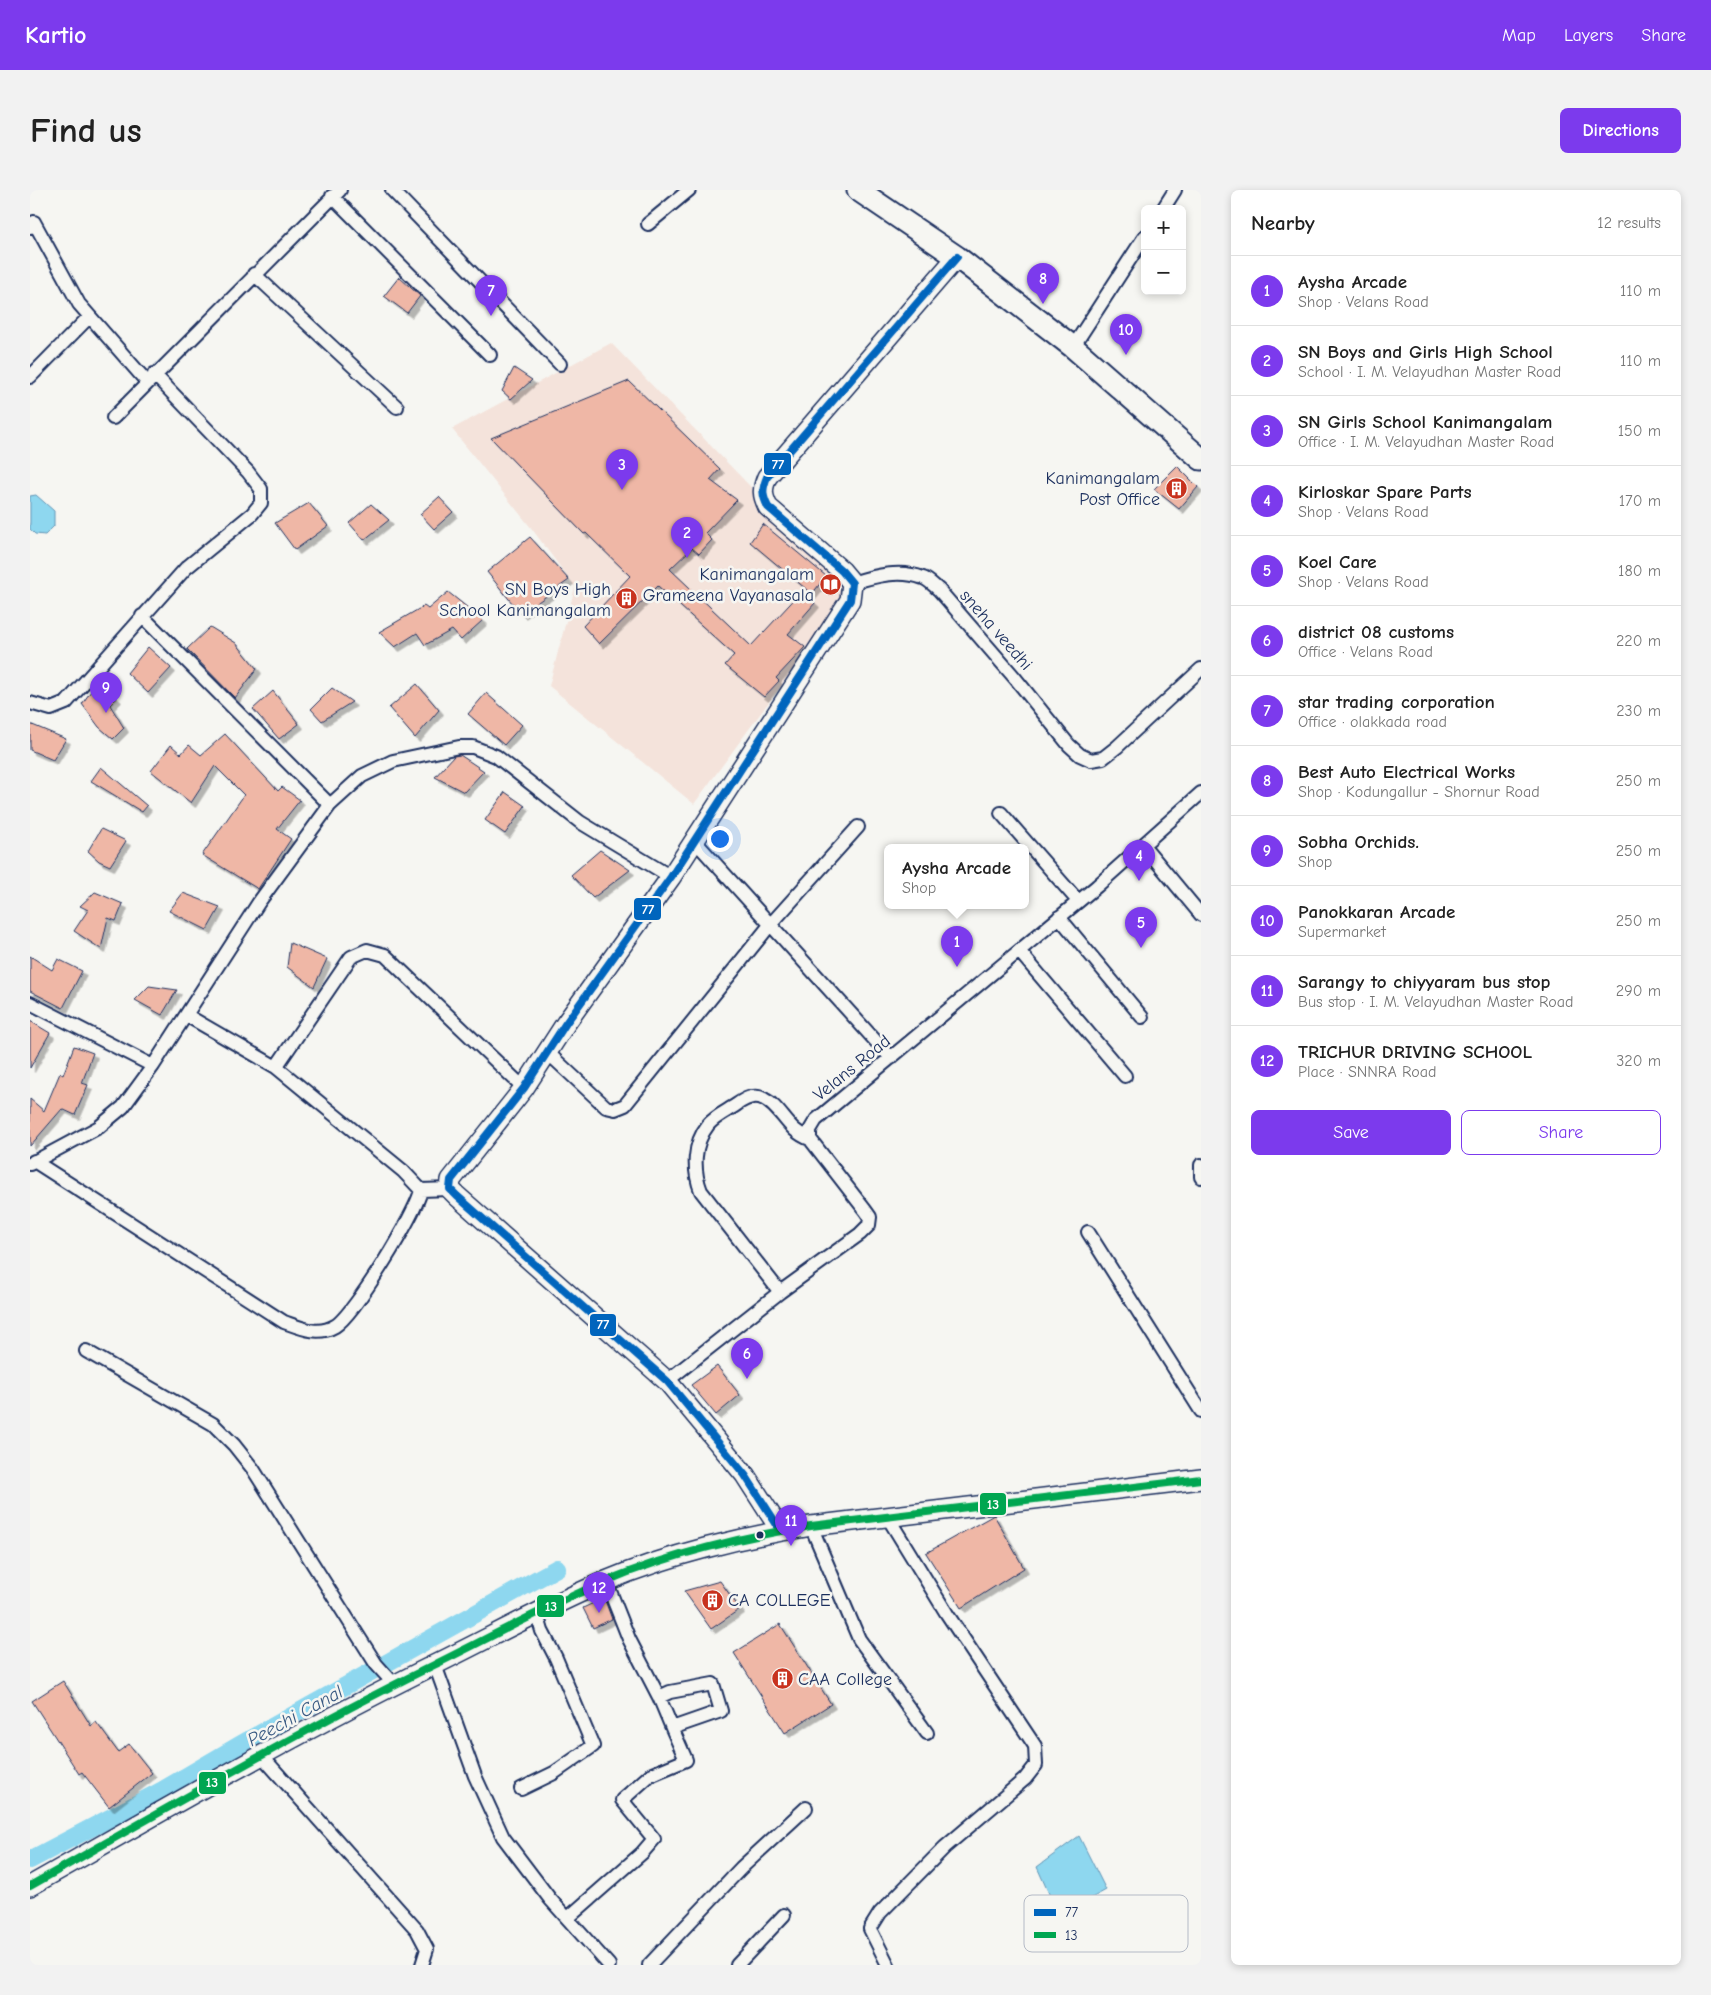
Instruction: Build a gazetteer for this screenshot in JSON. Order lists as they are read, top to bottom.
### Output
{
  "streets": {
    "street": ["sneha veedhi", "Velans Road"]
  },
  "water": ["Peechi Canal"],
  "places": {
    "building": [
      "Kanimangalam Post Office",
      "SN Boys High School Kanimangalam",
      "CA COLLEGE",
      "CAA College"
    ],
    "library": ["Kanimangalam Grameena Vayanasala"]
  },
  "lines": ["transit line 77", "transit line 13"],
  "legend": ["77", "13"],
  "page": {
    "header": "Kartio",
    "nav": ["Map", "Layers", "Share"],
    "buttons": [
      "Directions",
      ["Save", "Share"]
    ],
    "title": "Find us",
    "heading": ["Nearby", "12 results"],
    "map_buttons": ["+", "−"],
    "list": [
      {
        "mark": "1",
        "name": "Aysha Arcade",
        "note": "Shop · Velans Road",
        "value": "110 m"
      },
      {
        "mark": "2",
        "name": "SN Boys and Girls High School",
        "note": "School · I. M. Velayudhan Master Road",
        "value": "110 m"
      },
      {
        "mark": "3",
        "name": "SN Girls School Kanimangalam",
        "note": "Office · I. M. Velayudhan Master Road",
        "value": "150 m"
      },
      {
        "mark": "4",
        "name": "Kirloskar Spare Parts",
        "note": "Shop · Velans Road",
        "value": "170 m"
      },
      {
        "mark": "5",
        "name": "Koel Care",
        "note": "Shop · Velans Road",
        "value": "180 m"
      },
      {
        "mark": "6",
        "name": "district 08 customs",
        "note": "Office · Velans Road",
        "value": "220 m"
      },
      {
        "mark": "7",
        "name": "star trading corporation",
        "note": "Office · olakkada road",
        "value": "230 m"
      },
      {
        "mark": "8",
        "name": "Best Auto Electrical Works",
        "note": "Shop · Kodungallur - Shornur Road",
        "value": "250 m"
      },
      {
        "mark": "9",
        "name": "Sobha Orchids.",
        "note": "Shop",
        "value": "250 m"
      },
      {
        "mark": "10",
        "name": "Panokkaran Arcade",
        "note": "Supermarket",
        "value": "250 m"
      },
      {
        "mark": "11",
        "name": "Sarangy to chiyyaram bus stop",
        "note": "Bus stop · I. M. Velayudhan Master Road",
        "value": "290 m"
      },
      {
        "mark": "12",
        "name": "TRICHUR DRIVING SCHOOL",
        "note": "Place · SNNRA Road",
        "value": "320 m"
      }
    ],
    "pins": [
      "8",
      "7",
      "10",
      "3",
      "2",
      "9",
      "4",
      "5",
      "1",
      "6",
      "11",
      "12"
    ],
    "popup": ["Aysha Arcade", "Shop"]
  }
}
